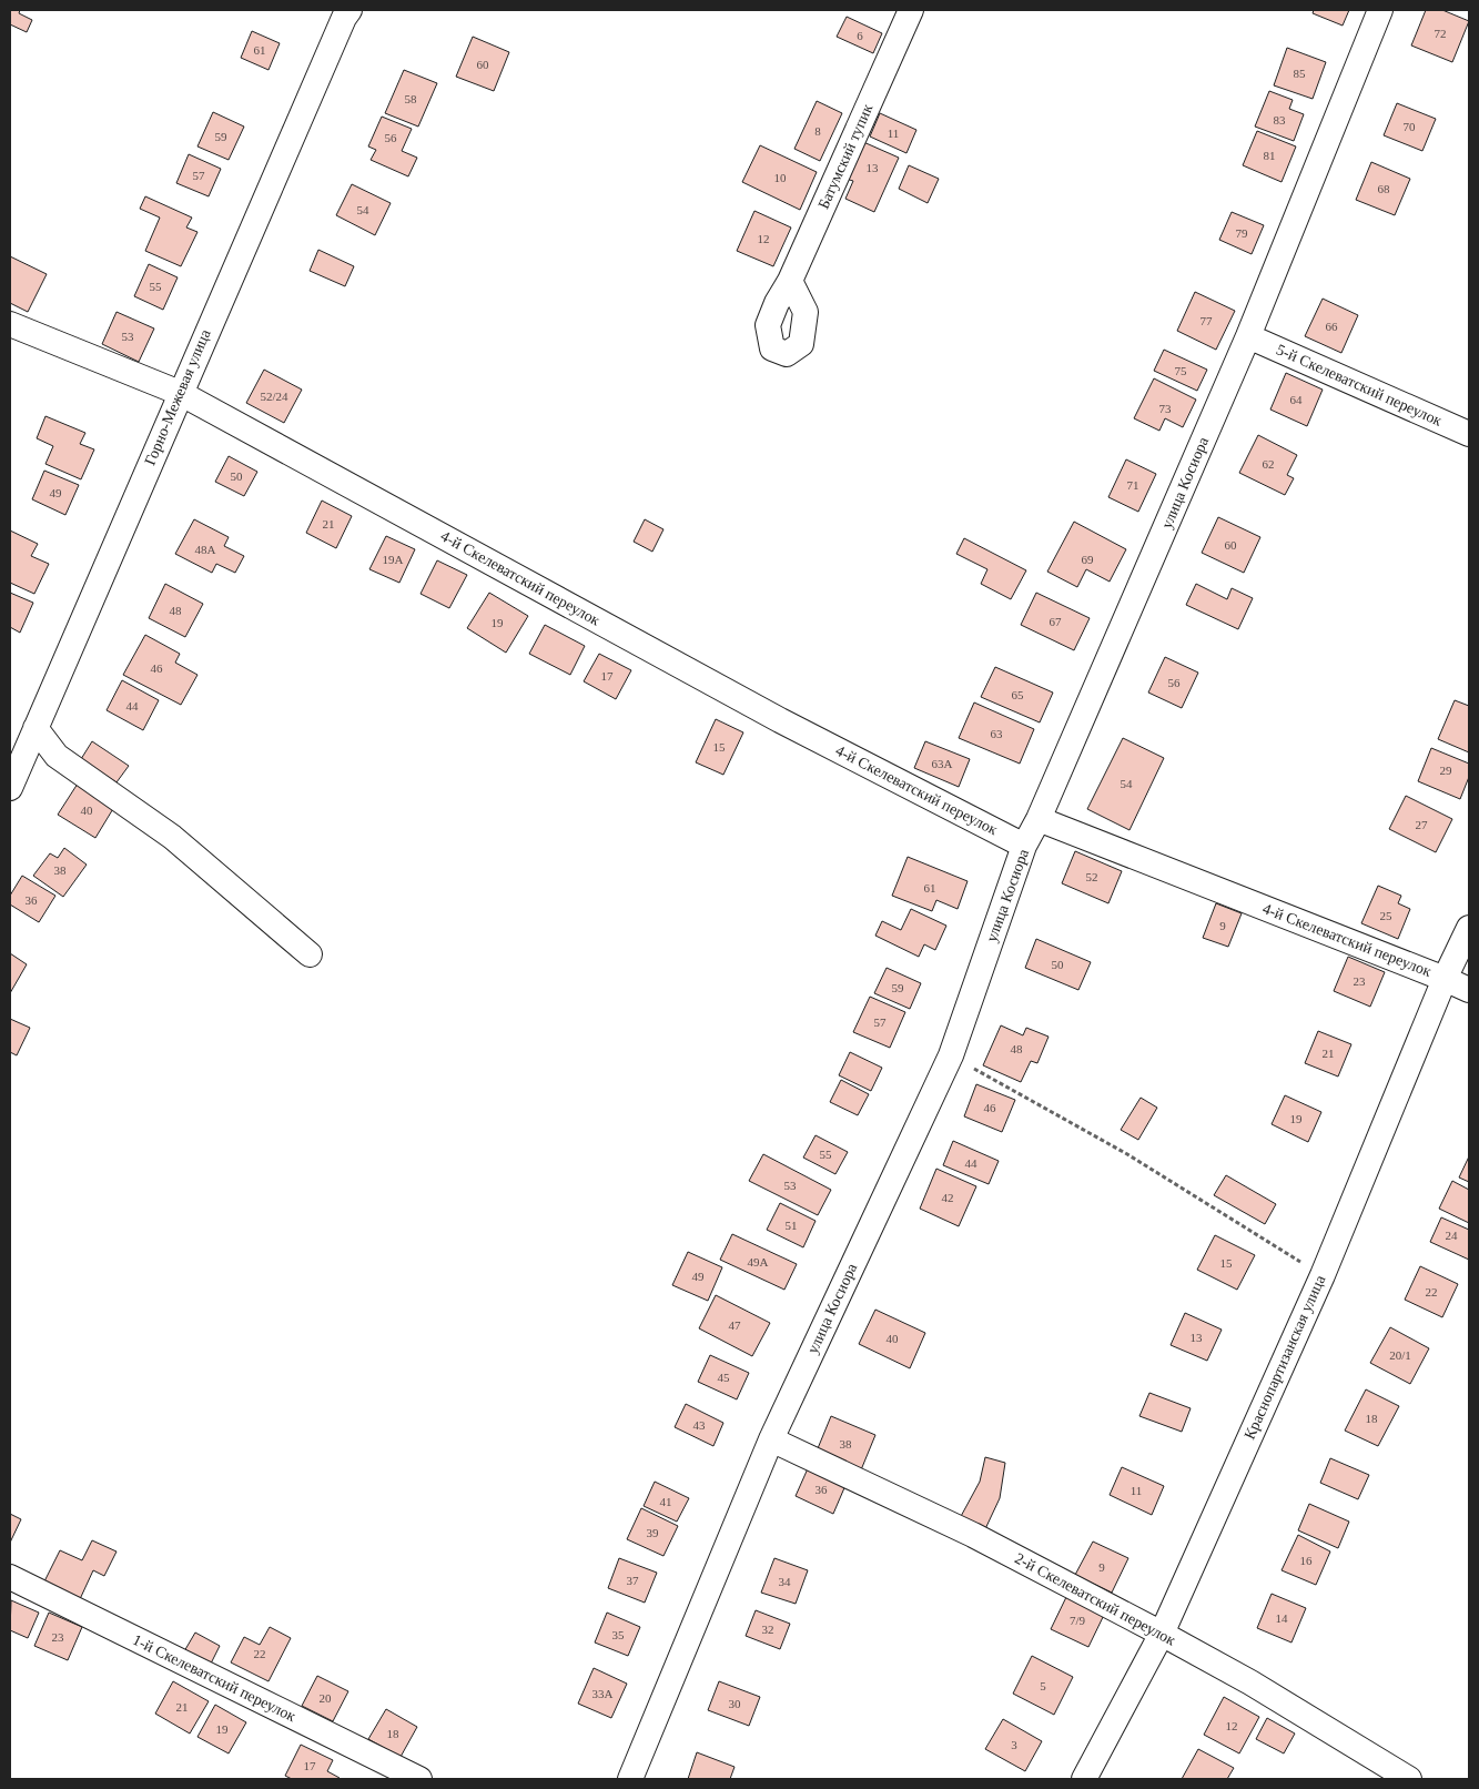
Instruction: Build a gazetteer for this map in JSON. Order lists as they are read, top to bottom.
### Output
{
  "streets": {
    "street": [
      "Батумский тупик",
      "5-й Скелеватский переулок",
      "Горно-Межевая улица",
      "улица Косиора",
      "4-й Скелеватский переулок",
      "Краснопартизанская улица",
      "2-й Скелеватский переулок",
      "1-й Скелеватский переулок"
    ]
  },
  "crossings": [
    ["5-й Скелеватский переулок", "улица Косиора"],
    ["Горно-Межевая улица", "4-й Скелеватский переулок"],
    ["улица Косиора", "4-й Скелеватский переулок"],
    ["улица Косиора", "2-й Скелеватский переулок"],
    ["4-й Скелеватский переулок", "Краснопартизанская улица"],
    ["Краснопартизанская улица", "2-й Скелеватский переулок"]
  ],
  "house_numbers": [
    "72",
    "6",
    "61",
    "60",
    "85",
    "58",
    "83",
    "70",
    "8",
    "11",
    "59",
    "56",
    "81",
    "13",
    "57",
    "10",
    "68",
    "54",
    "79",
    "12",
    "55",
    "77",
    "66",
    "53",
    "75",
    "52/24",
    "64",
    "73",
    "62",
    "50",
    "71",
    "49",
    "21",
    "60",
    "48А",
    "19А",
    "69",
    "48",
    "67",
    "19",
    "46",
    "17",
    "56",
    "65",
    "44",
    "63",
    "15",
    "63А",
    "29",
    "54",
    "40",
    "27",
    "38",
    "52",
    "61",
    "36",
    "25",
    "9",
    "50",
    "23",
    "59",
    "57",
    "48",
    "21",
    "46",
    "19",
    "55",
    "44",
    "53",
    "42",
    "51",
    "24",
    "49А",
    "15",
    "49",
    "22",
    "47",
    "13",
    "40",
    "20/1",
    "45",
    "18",
    "43",
    "38",
    "36",
    "11",
    "41",
    "39",
    "16",
    "9",
    "37",
    "34",
    "14",
    "7/9",
    "32",
    "35",
    "23",
    "22",
    "5",
    "33А",
    "20",
    "30",
    "21",
    "12",
    "19",
    "18",
    "3",
    "17"
  ]
}
